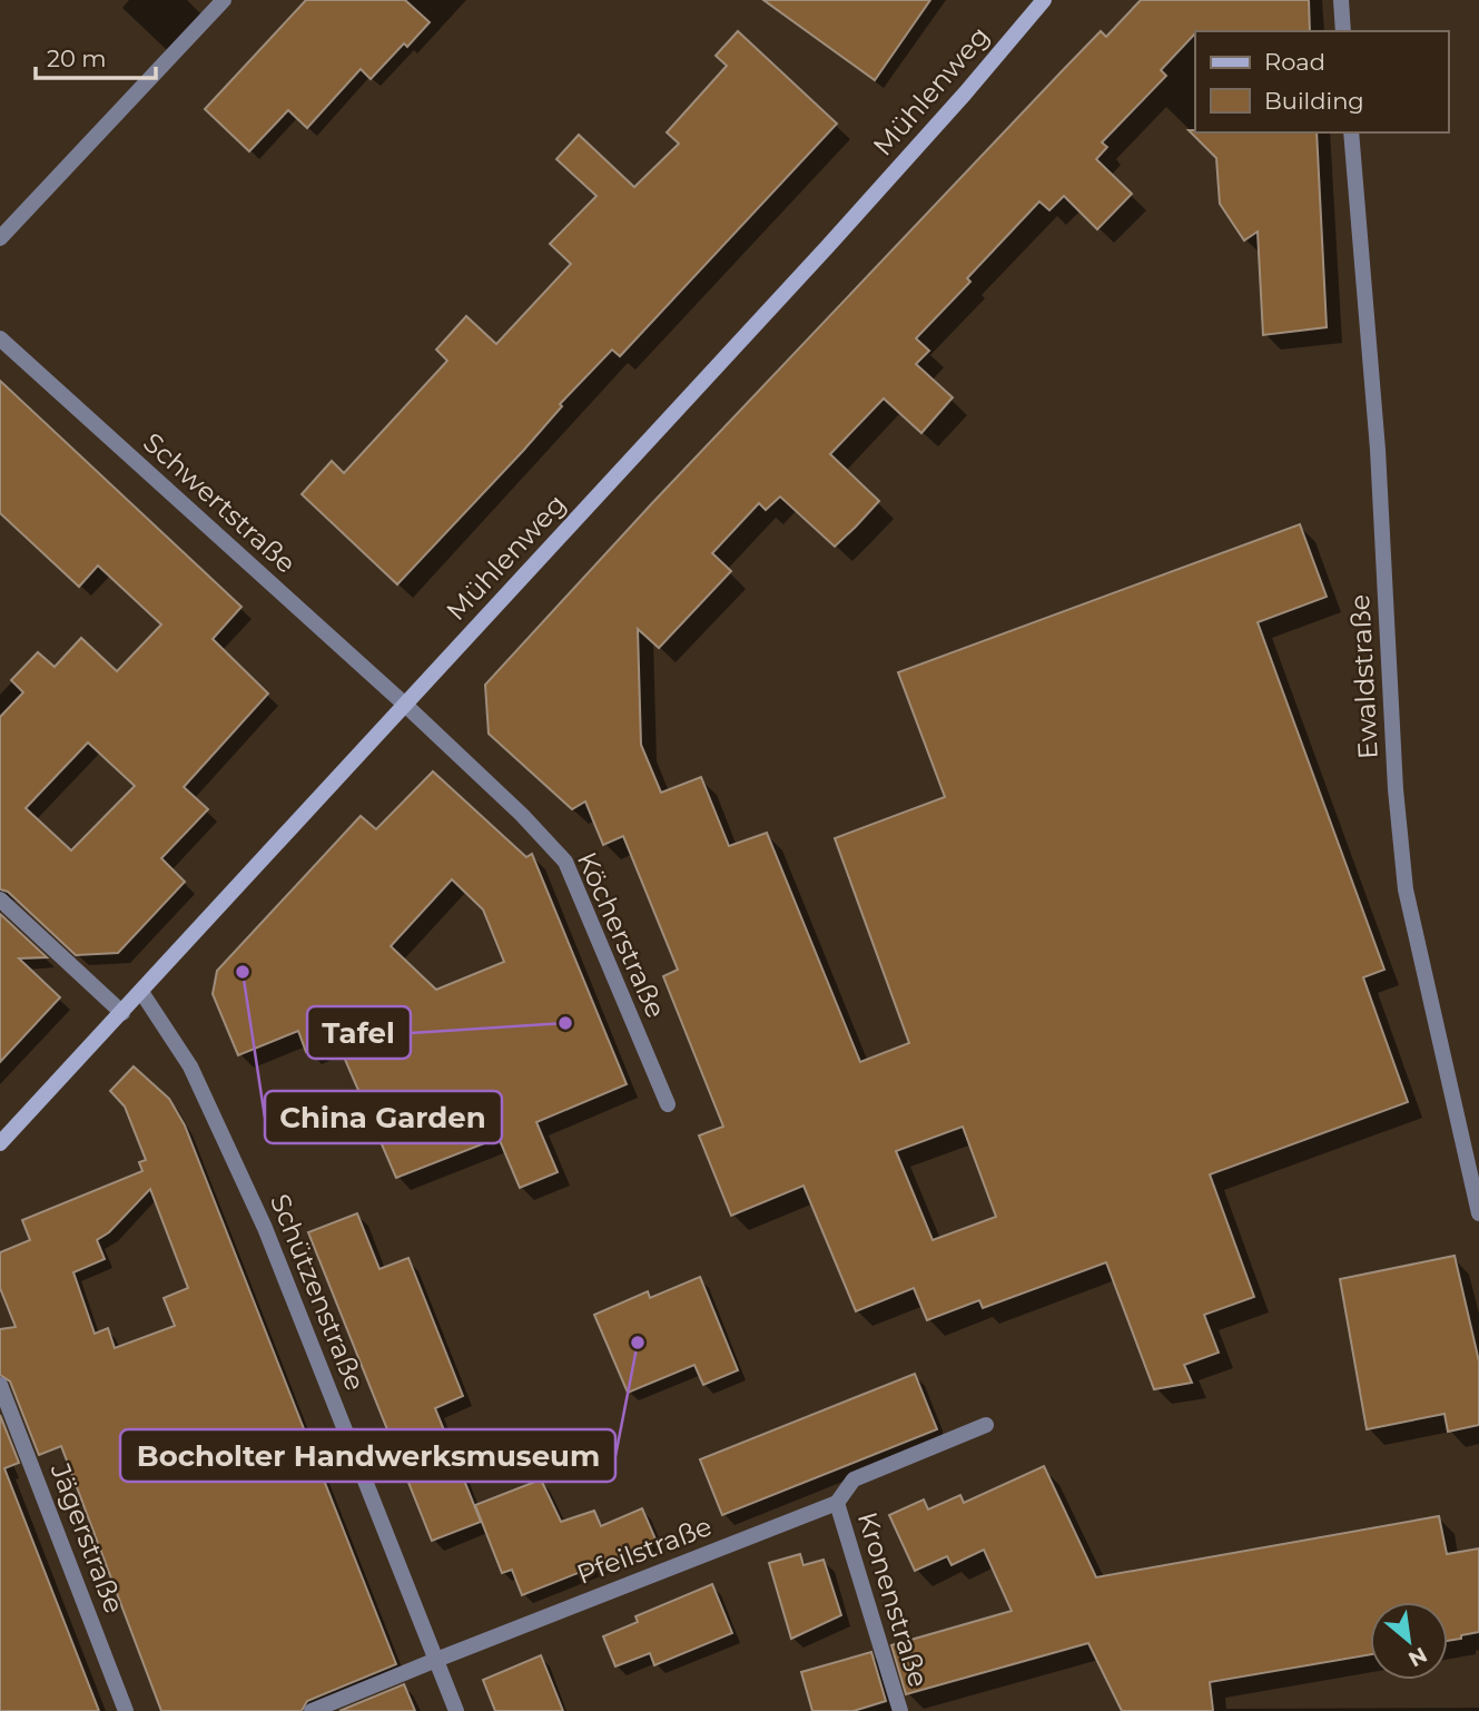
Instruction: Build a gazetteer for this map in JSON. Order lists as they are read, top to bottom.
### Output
{
  "streets": {
    "main road": ["Mühlenweg"],
    "street": [
      "Schwertstraße",
      "Ewaldstraße",
      "Köcherstraße",
      "Schützenstraße",
      "Jägerstraße",
      "Pfeilstraße",
      "Kronenstraße"
    ]
  },
  "crossings": [
    ["Mühlenweg", "Schwertstraße"],
    ["Mühlenweg", "Köcherstraße"],
    ["Mühlenweg", "Schützenstraße"],
    ["Schwertstraße", "Köcherstraße"],
    ["Schützenstraße", "Pfeilstraße"],
    ["Pfeilstraße", "Kronenstraße"]
  ],
  "places": ["China Garden", "Tafel", "Bocholter Handwerksmuseum"],
  "legend": ["Road", "Building"],
  "scale_bar": "20 m",
  "north": "bottom right"
}
